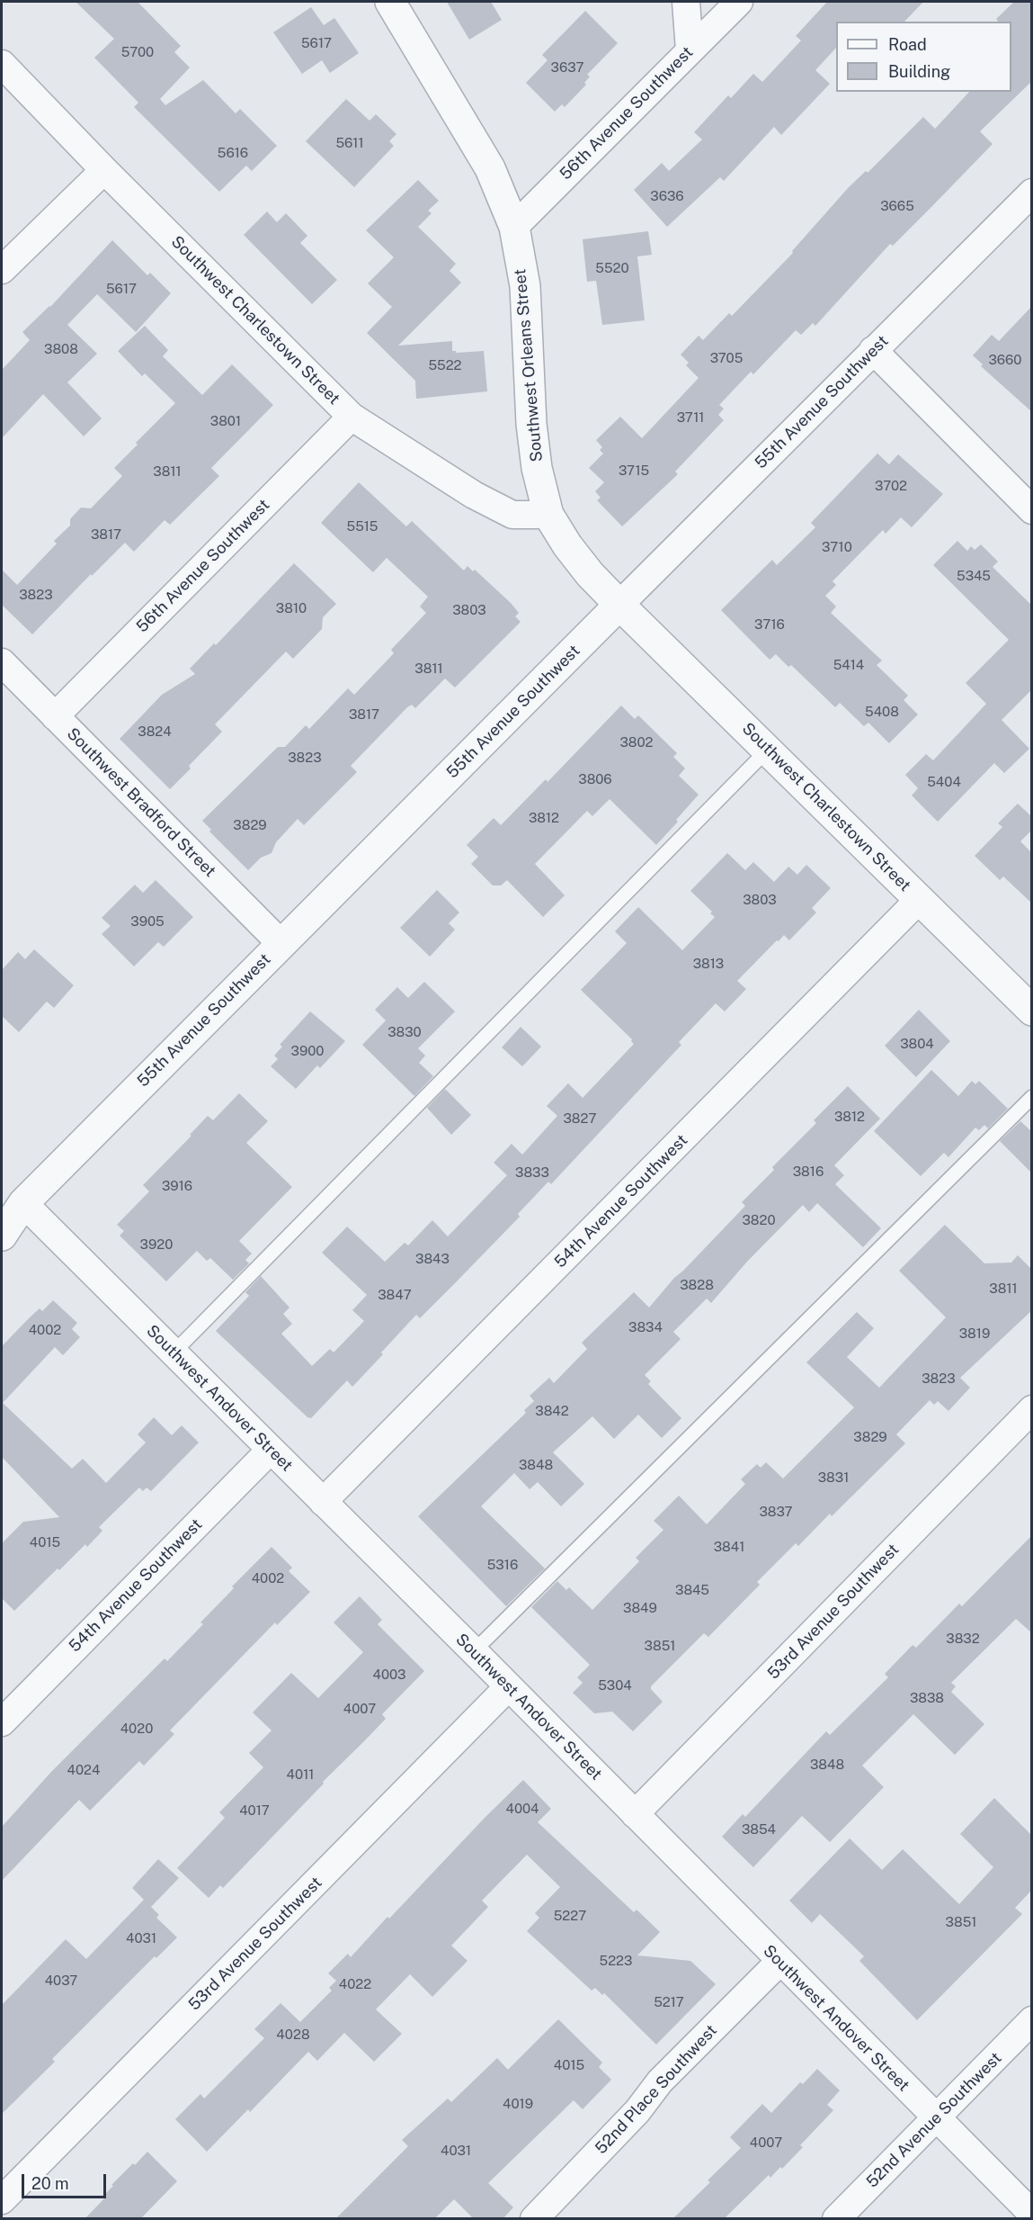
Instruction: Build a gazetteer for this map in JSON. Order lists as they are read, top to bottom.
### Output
{
  "streets": {
    "street": [
      "56th Avenue Southwest",
      "Southwest Charlestown Street",
      "Southwest Orleans Street",
      "55th Avenue Southwest",
      "Southwest Bradford Street",
      "54th Avenue Southwest",
      "Southwest Andover Street",
      "53rd Avenue Southwest",
      "52nd Place Southwest",
      "52nd Avenue Southwest"
    ]
  },
  "crossings": [
    ["56th Avenue Southwest", "Southwest Charlestown Street"],
    ["56th Avenue Southwest", "Southwest Orleans Street"],
    ["56th Avenue Southwest", "Southwest Bradford Street"],
    ["Southwest Charlestown Street", "Southwest Orleans Street"],
    ["Southwest Charlestown Street", "55th Avenue Southwest"],
    ["Southwest Charlestown Street", "54th Avenue Southwest"],
    ["Southwest Orleans Street", "55th Avenue Southwest"],
    ["55th Avenue Southwest", "Southwest Bradford Street"],
    ["55th Avenue Southwest", "Southwest Andover Street"],
    ["54th Avenue Southwest", "Southwest Andover Street"],
    ["Southwest Andover Street", "53rd Avenue Southwest"],
    ["Southwest Andover Street", "52nd Place Southwest"],
    ["Southwest Andover Street", "52nd Avenue Southwest"]
  ],
  "house_numbers": [
    "5617",
    "5700",
    "3637",
    "5611",
    "5616",
    "3636",
    "3665",
    "5520",
    "5617",
    "3808",
    "3705",
    "3660",
    "5522",
    "3711",
    "3801",
    "3715",
    "3811",
    "3702",
    "5515",
    "3817",
    "3710",
    "5345",
    "3823",
    "3810",
    "3803",
    "3716",
    "5414",
    "3811",
    "5408",
    "3817",
    "3824",
    "3802",
    "3823",
    "3806",
    "5404",
    "3812",
    "3829",
    "3803",
    "3905",
    "3813",
    "3830",
    "3804",
    "3900",
    "3812",
    "3827",
    "3816",
    "3833",
    "3916",
    "3820",
    "3920",
    "3843",
    "3828",
    "3811",
    "3847",
    "3834",
    "4002",
    "3819",
    "3823",
    "3842",
    "3829",
    "3848",
    "3831",
    "3837",
    "4015",
    "3841",
    "5316",
    "4002",
    "3845",
    "3849",
    "3832",
    "3851",
    "4003",
    "5304",
    "3838",
    "4007",
    "4020",
    "3848",
    "4024",
    "4011",
    "4004",
    "4017",
    "3854",
    "5227",
    "3851",
    "4031",
    "5223",
    "4037",
    "4022",
    "5217",
    "4028",
    "4015",
    "4019",
    "4007",
    "4031"
  ],
  "legend": ["Road", "Building"],
  "scale_bar": "20 m"
}
